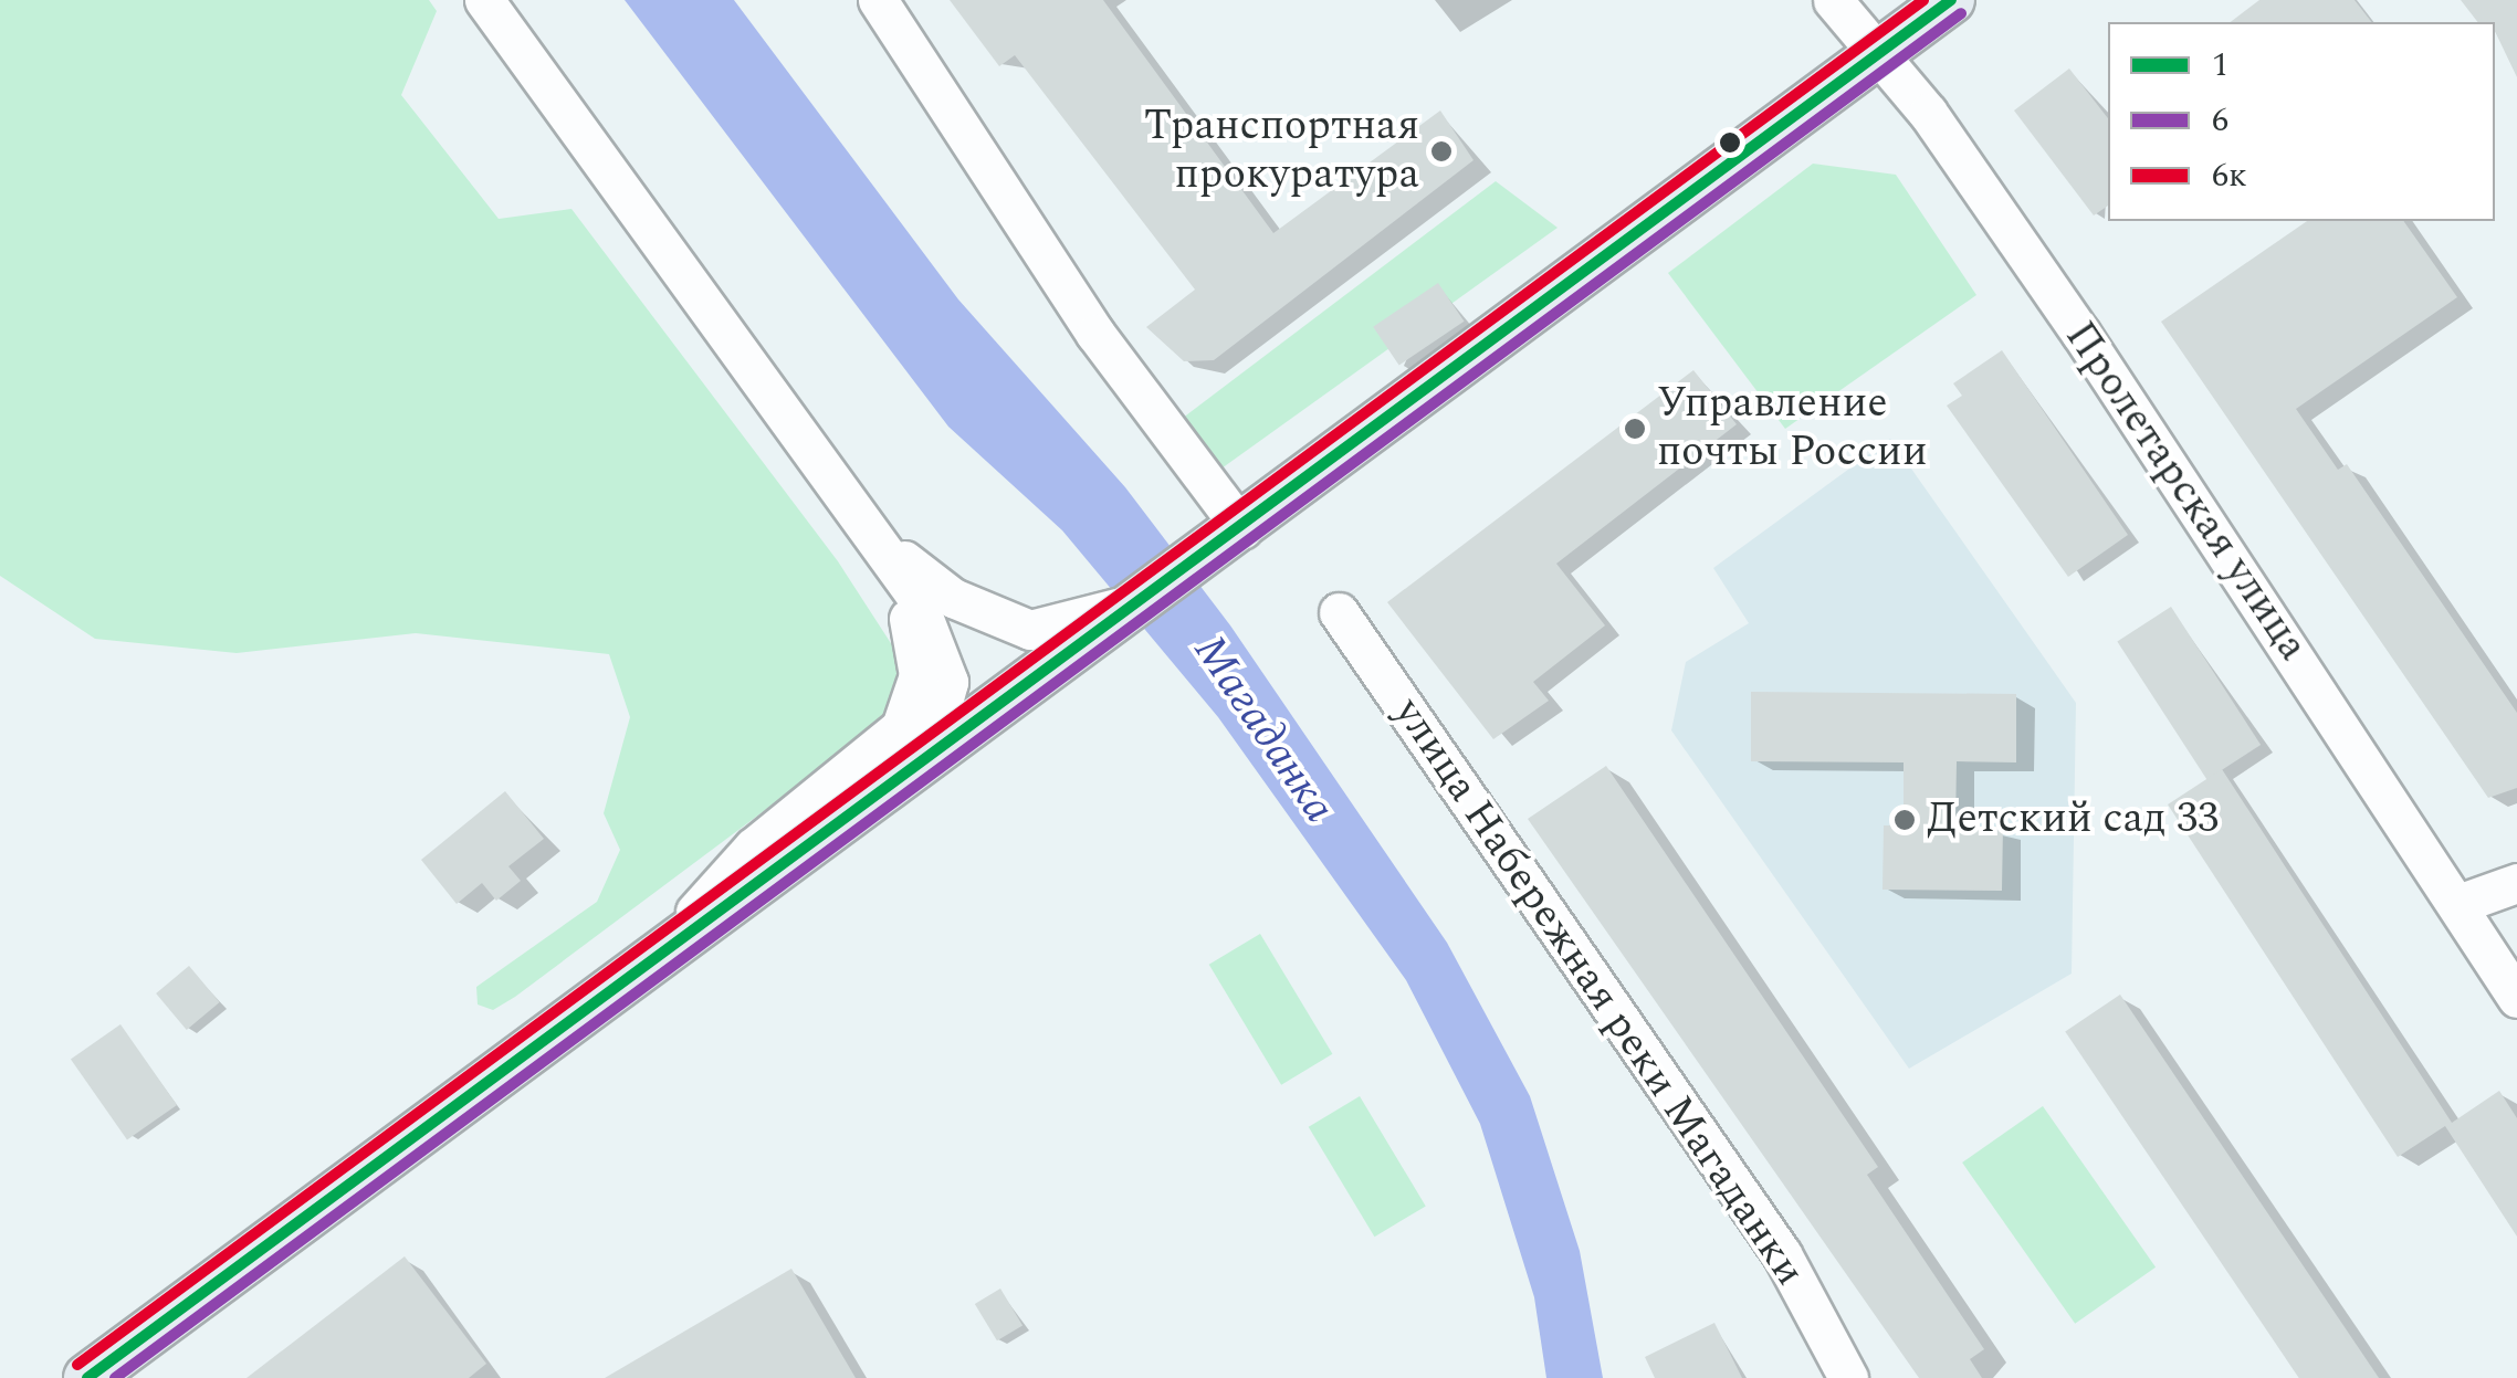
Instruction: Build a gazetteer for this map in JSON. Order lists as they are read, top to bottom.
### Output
{
  "streets": {
    "street": ["Пролетарская улица", "улица Набережная реки Магаданки"]
  },
  "water": ["Магаданка"],
  "places": ["Транспортная прокуратура", "Управление почты России", "Детский сад 33"],
  "lines": ["transit line 1", "transit line 6к", "transit line 6"],
  "legend": ["1", "6", "6к"]
}
